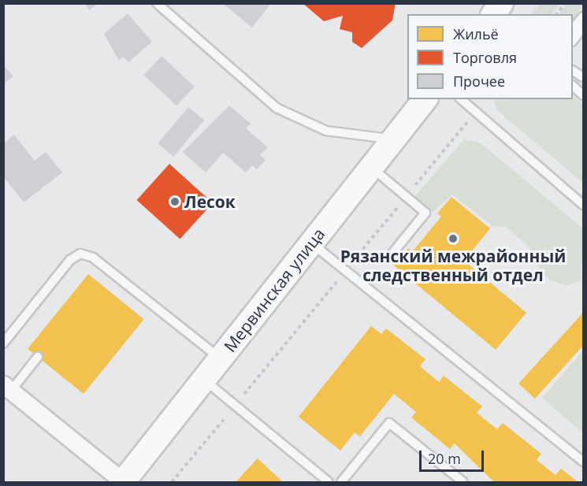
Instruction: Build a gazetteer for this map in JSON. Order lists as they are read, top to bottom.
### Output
{
  "streets": {
    "street": ["Мервинская улица"]
  },
  "places": ["Лесок", "Рязанский межрайонный следственный отдел"],
  "legend": ["Жильё", "Торговля", "Прочее"],
  "scale_bar": "20 m"
}
